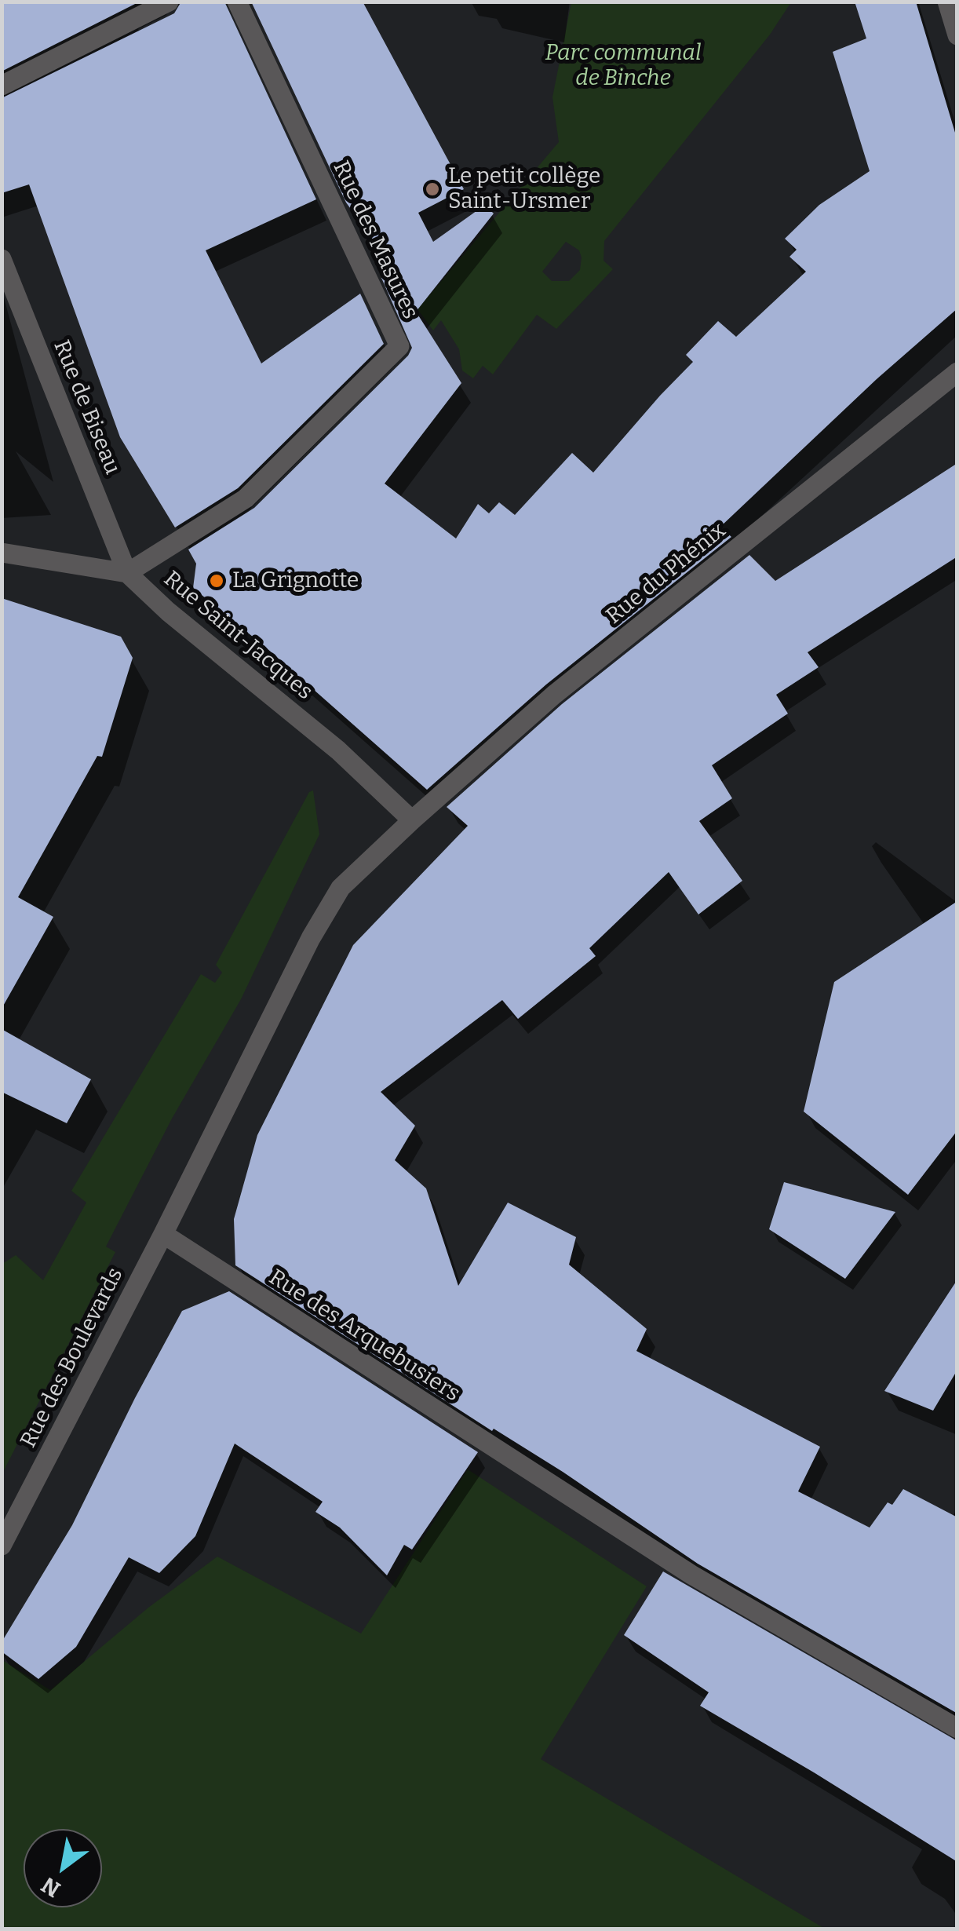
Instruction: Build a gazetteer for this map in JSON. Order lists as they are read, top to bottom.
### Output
{
  "streets": {
    "street": [
      "Rue des Masures",
      "Rue de Biseau",
      "Rue du Phénix",
      "Rue Saint-Jacques",
      "Rue des Arquebusiers",
      "Rue des Boulevards"
    ]
  },
  "crossings": [
    ["Rue des Masures", "Rue de Biseau"],
    ["Rue des Masures", "Rue Saint-Jacques"],
    ["Rue de Biseau", "Rue Saint-Jacques"],
    ["Rue du Phénix", "Rue Saint-Jacques"],
    ["Rue des Arquebusiers", "Rue des Boulevards"]
  ],
  "parks": ["Parc communal de Binche"],
  "places": ["Le petit collège Saint-Ursmer", "La Grignotte"],
  "north": "bottom left"
}
